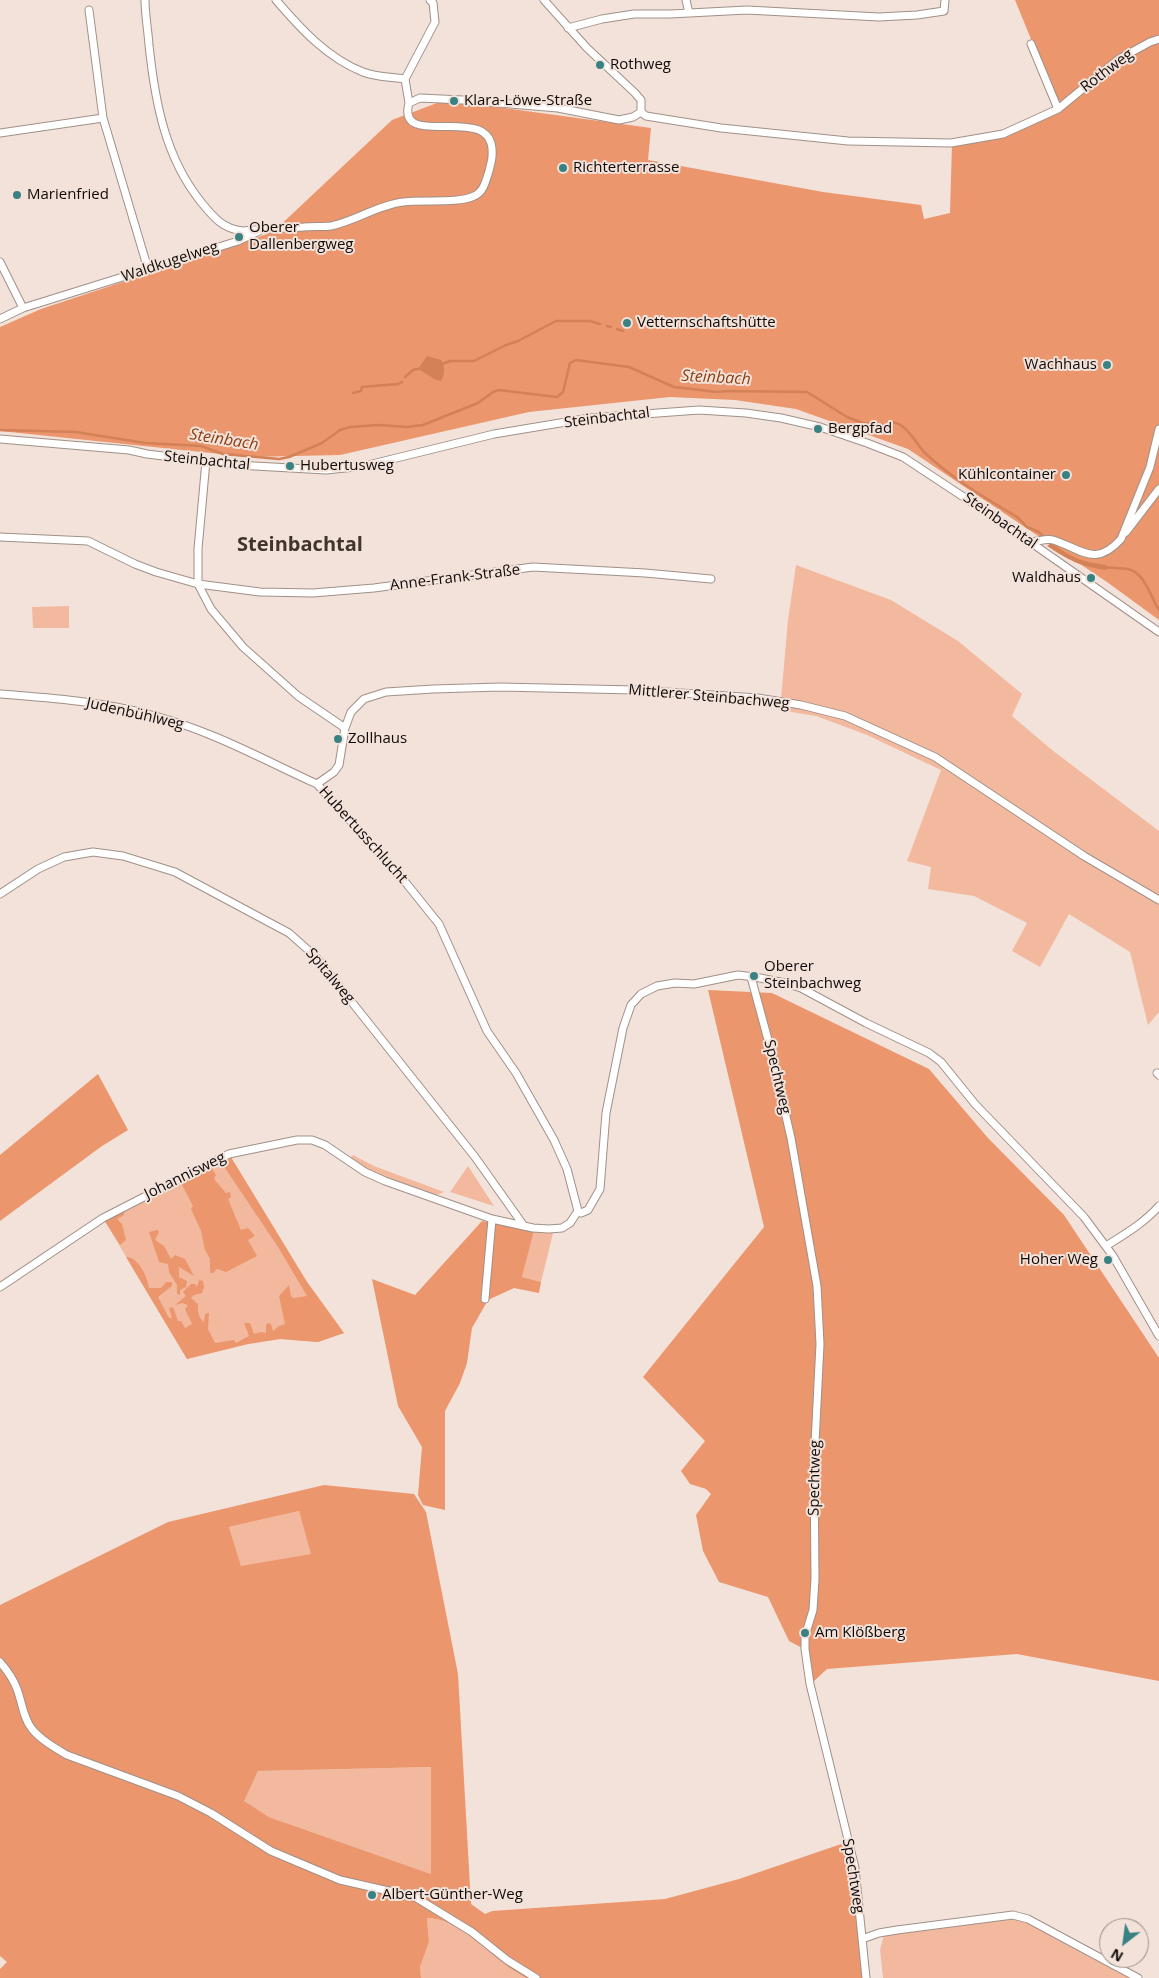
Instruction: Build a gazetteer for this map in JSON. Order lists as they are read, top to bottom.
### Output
{
  "streets": {
    "street": [
      "Rothweg",
      "Waldkugelweg",
      "Steinbachtal",
      "Anne-Frank-Straße",
      "Mittlerer Steinbachweg",
      "Judenbühlweg",
      "Hubertusschlucht",
      "Spitalweg",
      "Spechtweg",
      "Johannisweg"
    ]
  },
  "crossings": [
    ["Mittlerer Steinbachweg", "Hubertusschlucht"],
    ["Judenbühlweg", "Hubertusschlucht"],
    ["Hubertusschlucht", "Johannisweg"],
    ["Spitalweg", "Johannisweg"]
  ],
  "districts": ["Steinbachtal"],
  "water": ["Steinbach"],
  "places": [
    "Rothweg",
    "Klara-Löwe-Straße",
    "Richterterrasse",
    "Marienfried",
    "Oberer Dallenbergweg",
    "Vetternschaftshütte",
    "Wachhaus",
    "Bergpfad",
    "Hubertusweg",
    "Kühlcontainer",
    "Waldhaus",
    "Zollhaus",
    "Oberer Steinbachweg",
    "Hoher Weg",
    "Am Klößberg",
    "Albert-Günther-Weg"
  ],
  "north": "bottom left"
}
